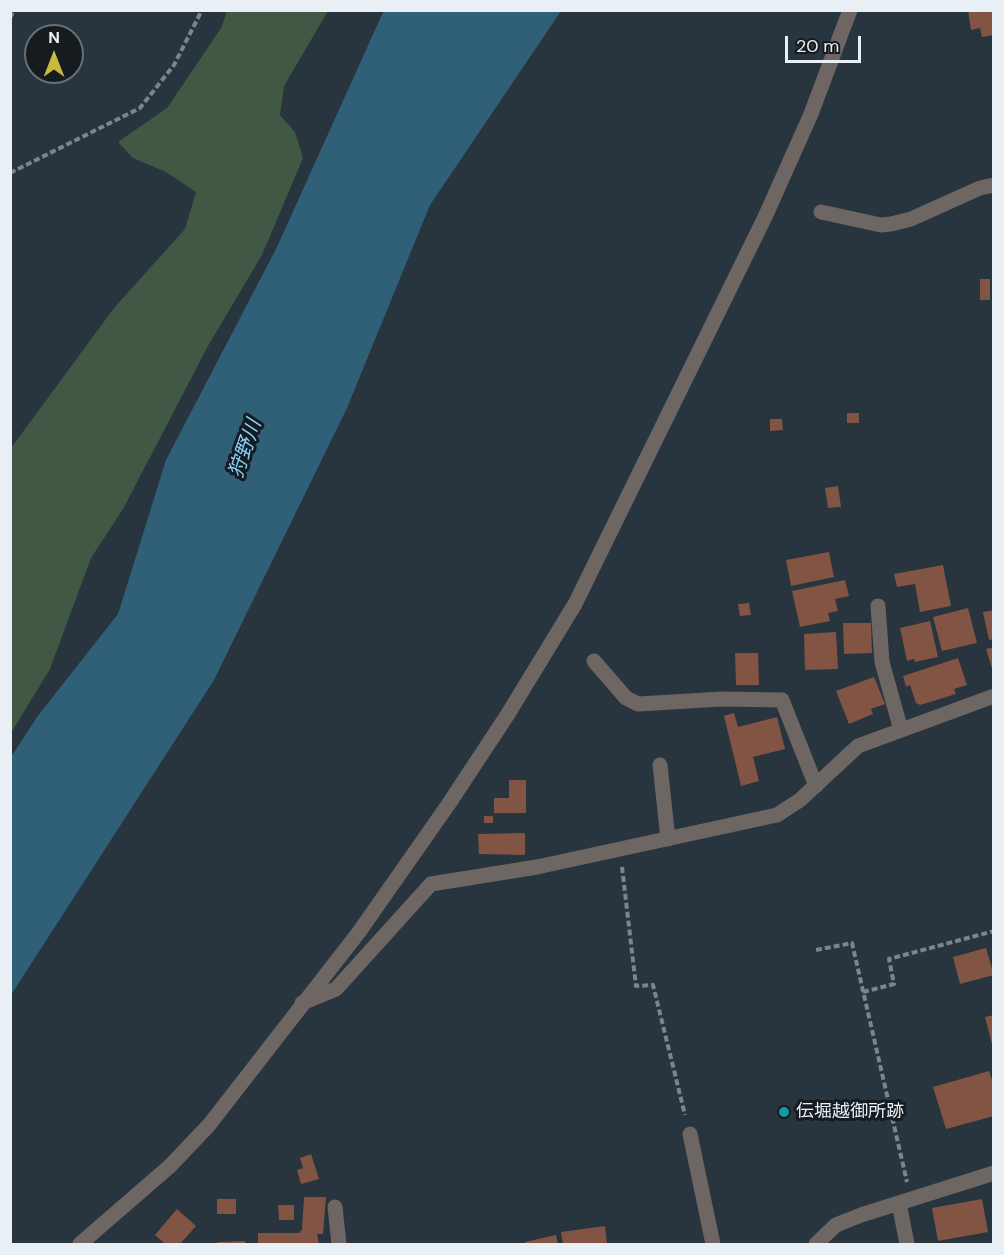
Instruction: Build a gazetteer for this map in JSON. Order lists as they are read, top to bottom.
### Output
{
  "water": ["狩野川"],
  "places": ["伝堀越御所跡"],
  "scale_bar": "20 m",
  "north": "top"
}
